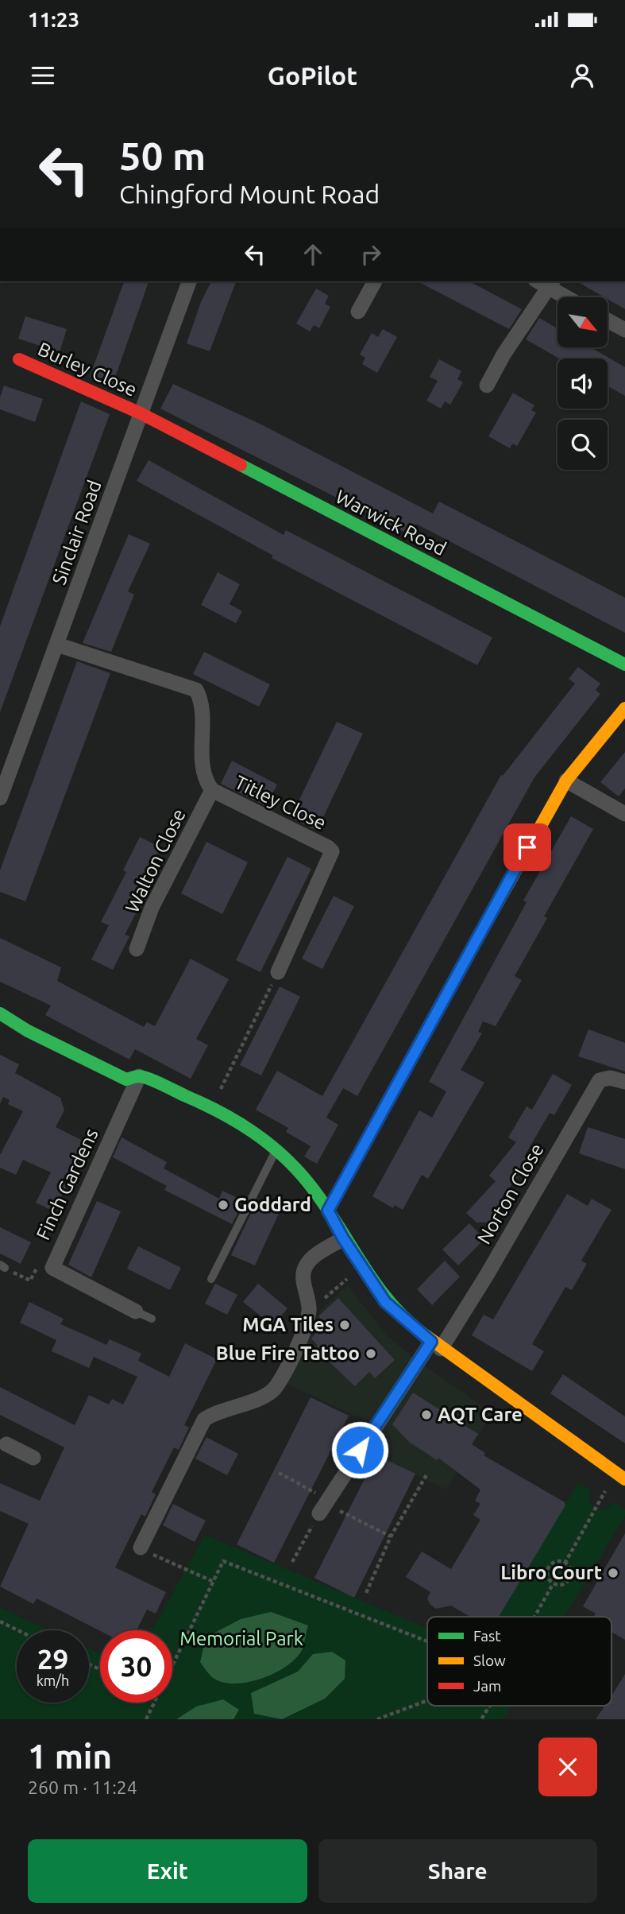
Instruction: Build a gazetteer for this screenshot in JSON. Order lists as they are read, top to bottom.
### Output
{
  "streets": {
    "street": [
      "Burley Close",
      "Warwick Road",
      "Sinclair Road",
      "Titley Close",
      "Walton Close",
      "Finch Gardens",
      "Norton Close"
    ]
  },
  "crossings": [
    ["Burley Close", "Warwick Road"],
    ["Burley Close", "Sinclair Road"],
    ["Warwick Road", "Sinclair Road"],
    ["Sinclair Road", "Titley Close"],
    ["Titley Close", "Walton Close"]
  ],
  "parks": ["Memorial Park"],
  "places": [
    "Goddard",
    "MGA Tiles",
    "Blue Fire Tattoo",
    "AQT Care",
    "Libro Court"
  ],
  "legend": ["Fast", "Slow", "Jam"],
  "north": "bottom right",
  "page": {
    "status": "11:23",
    "header": "GoPilot",
    "turn": ["50 m", "Chingford Mount Road"],
    "speed": "29 km/h",
    "limit": "30",
    "heading": ["1 min", "260 m · 11:24"],
    "buttons": ["Exit", "Share"]
  }
}
